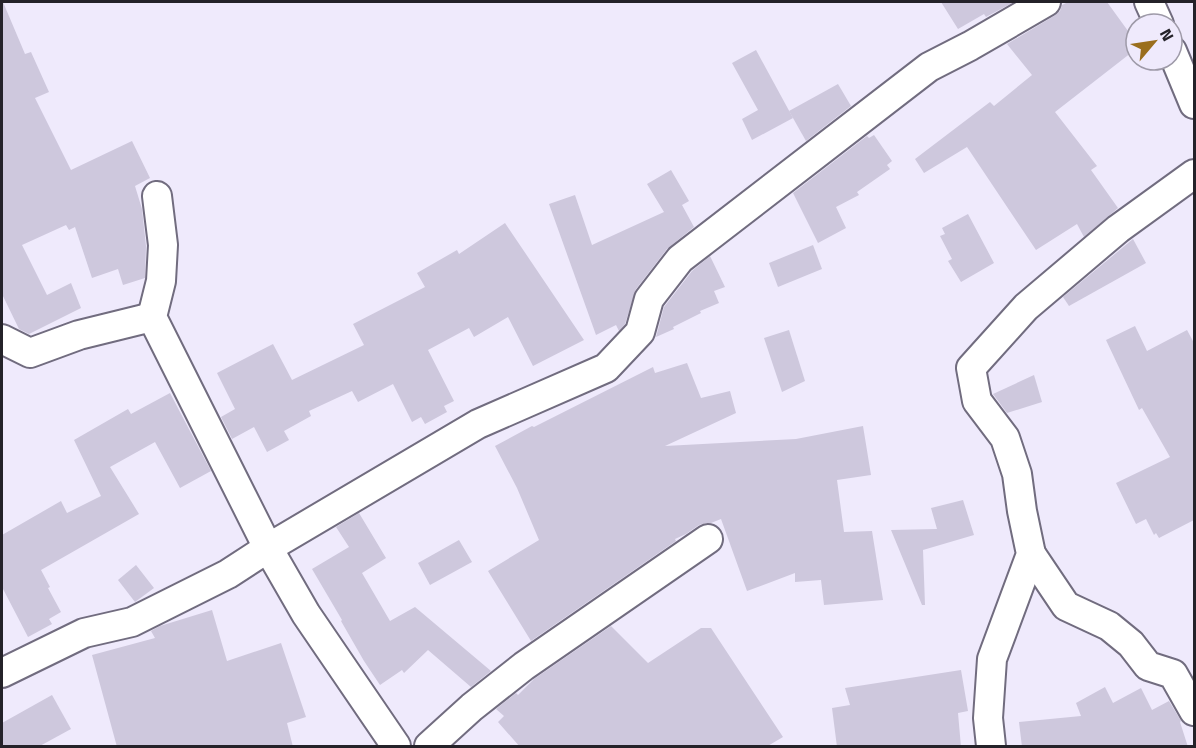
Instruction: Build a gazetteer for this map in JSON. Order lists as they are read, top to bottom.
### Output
{
  "north": "top right"
}
